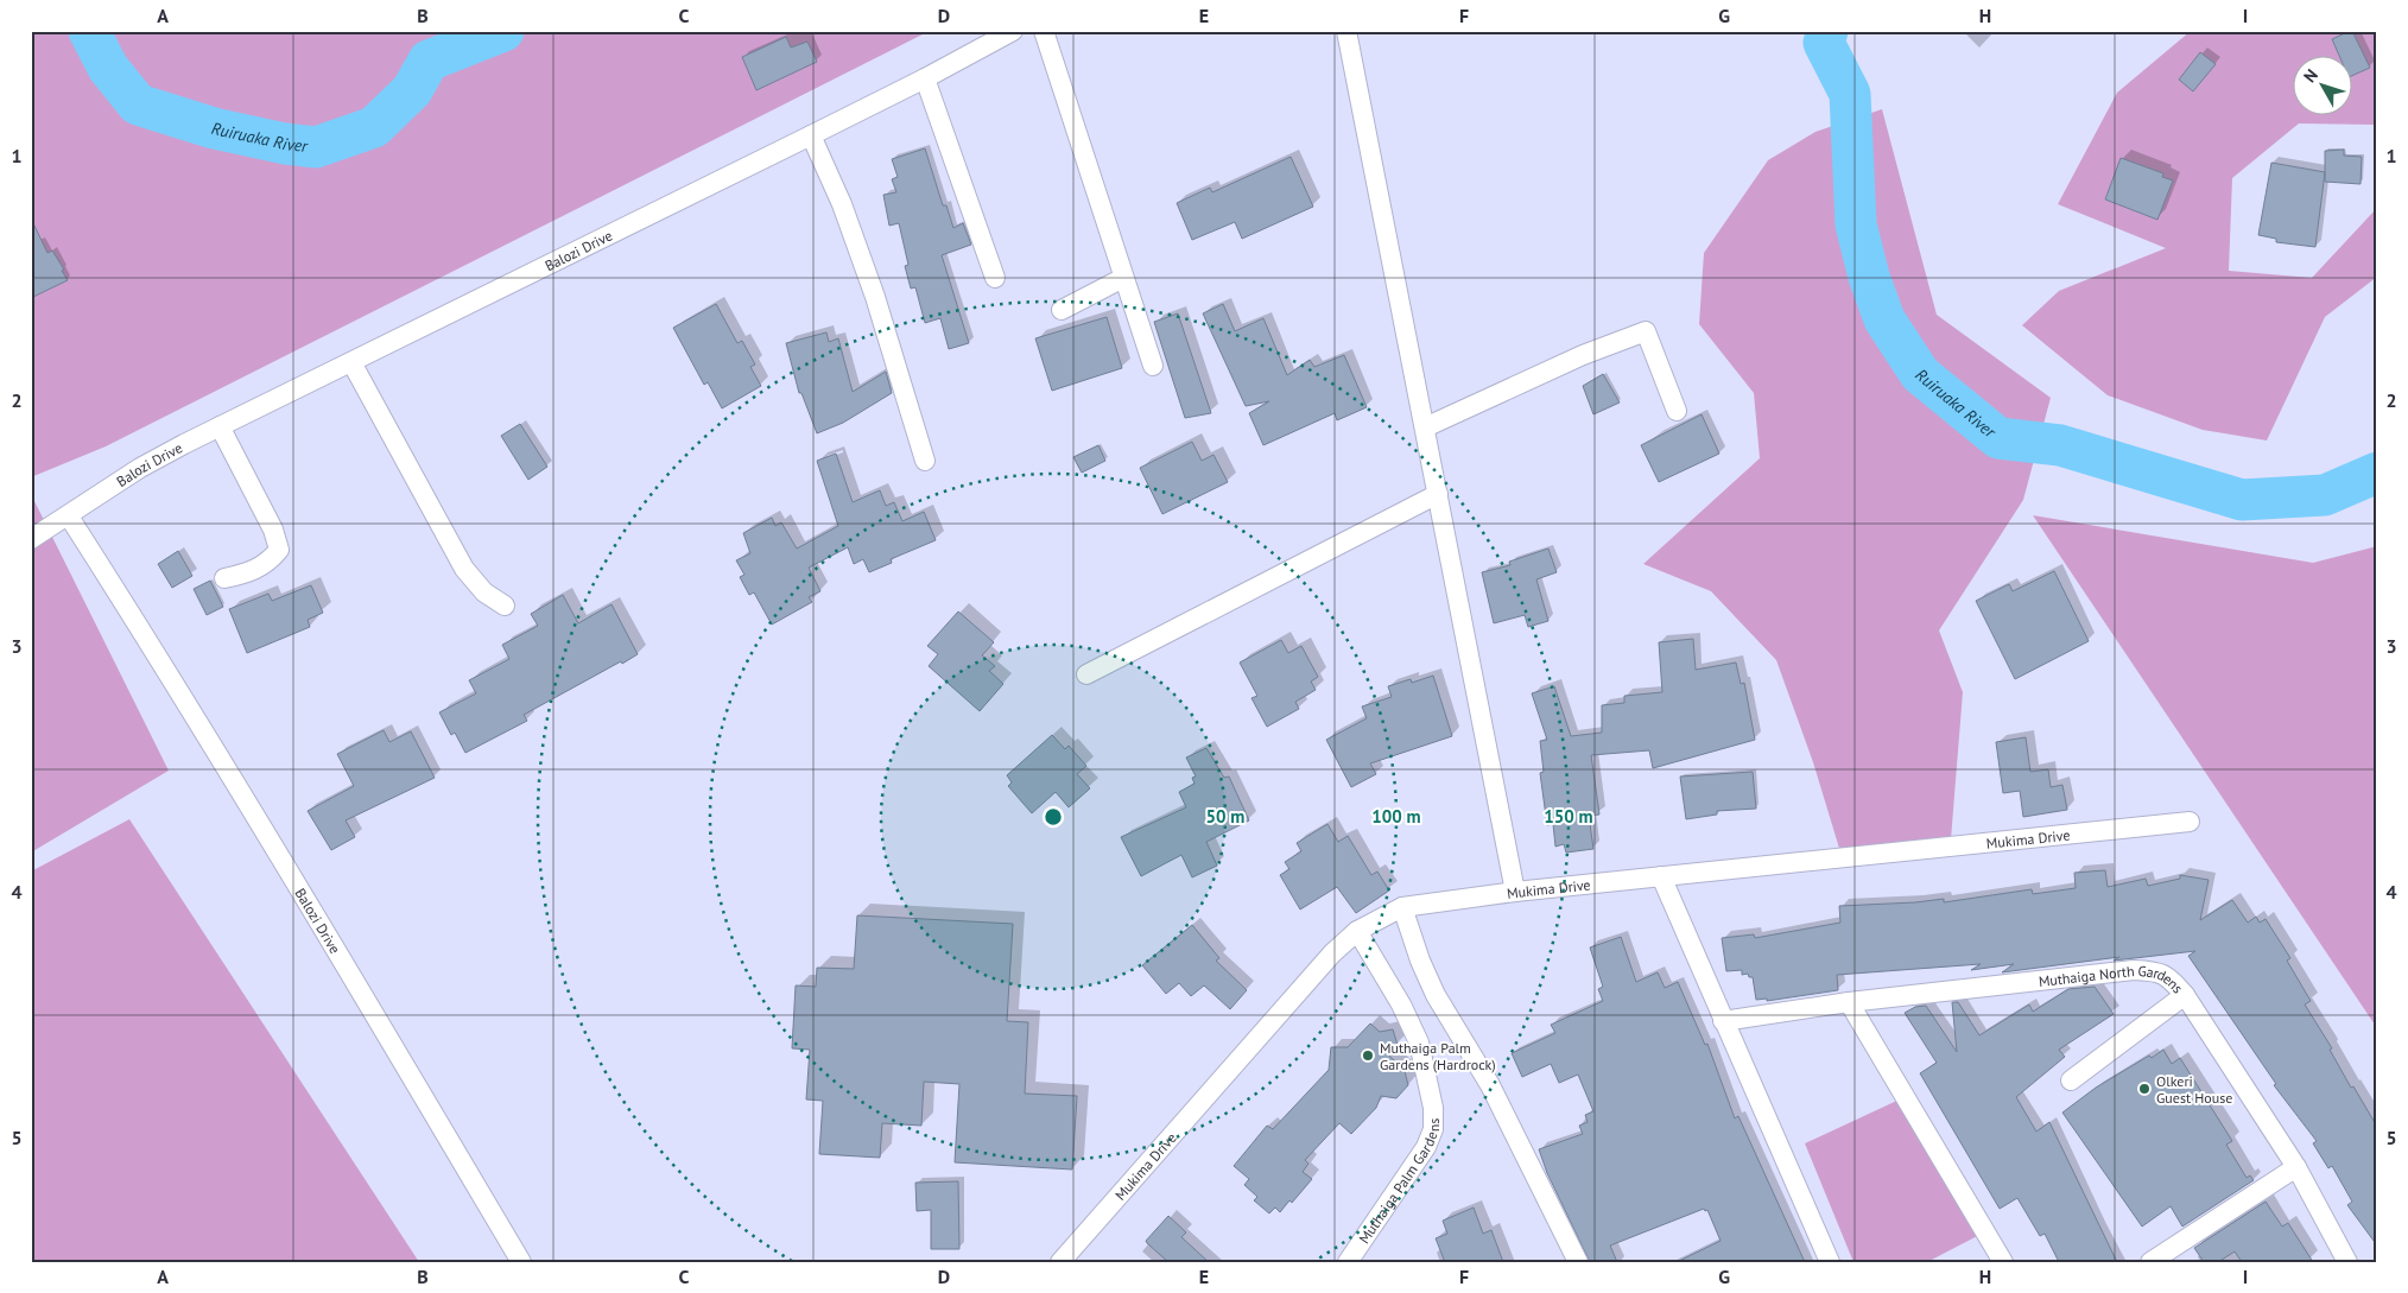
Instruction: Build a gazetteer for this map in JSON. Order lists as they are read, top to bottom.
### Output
{
  "streets": {
    "street": [
      "Balozi Drive",
      "Mukima Drive",
      "Muthaiga North Gardens",
      "Muthaiga Palm Gardens"
    ]
  },
  "crossings": [
    ["Mukima Drive", "Muthaiga Palm Gardens"]
  ],
  "water": ["Ruiruaka River"],
  "places": ["Muthaiga Palm Gardens (Hardrock)", "Olkeri Guest House"],
  "north": "top left",
  "grid": {
    "columns": [
      "A",
      "B",
      "C",
      "D",
      "E",
      "F",
      "G",
      "H",
      "I"
    ],
    "rows": [
      "1",
      "2",
      "3",
      "4",
      "5"
    ]
  },
  "rings": ["50 m", "100 m", "150 m"]
}
